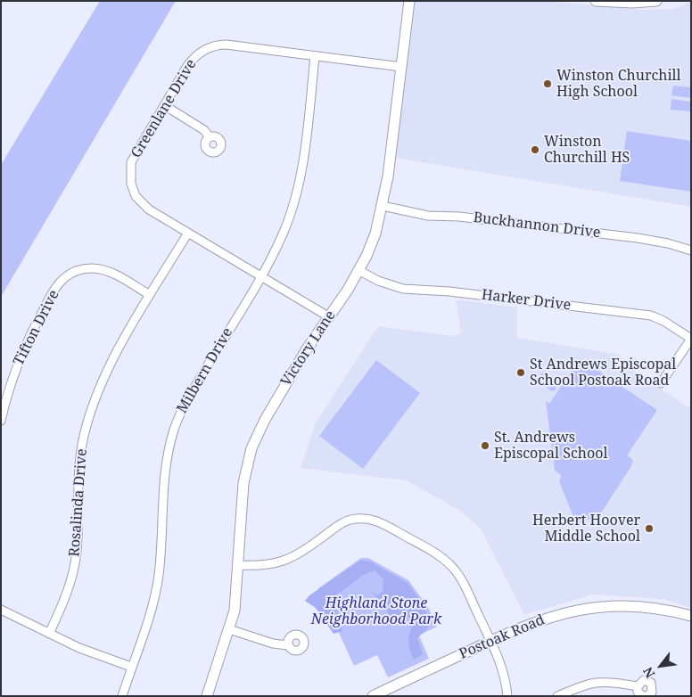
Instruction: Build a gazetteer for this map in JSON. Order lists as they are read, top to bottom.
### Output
{
  "streets": {
    "street": [
      "Greenlane Drive",
      "Buckhannon Drive",
      "Harker Drive",
      "Tifton Drive",
      "Victory Lane",
      "Milbern Drive",
      "Rosalinda Drive",
      "Postoak Road"
    ]
  },
  "crossings": [
    ["Greenlane Drive", "Victory Lane"],
    ["Greenlane Drive", "Milbern Drive"],
    ["Greenlane Drive", "Rosalinda Drive"],
    ["Buckhannon Drive", "Victory Lane"],
    ["Harker Drive", "Victory Lane"],
    ["Tifton Drive", "Rosalinda Drive"]
  ],
  "parks": ["Highland Stone Neighborhood Park"],
  "places": [
    "Winston Churchill High School",
    "Winston Churchill HS",
    "St Andrews Episcopal School Postoak Road",
    "St. Andrews Episcopal School",
    "Herbert Hoover Middle School"
  ],
  "north": "bottom left"
}
